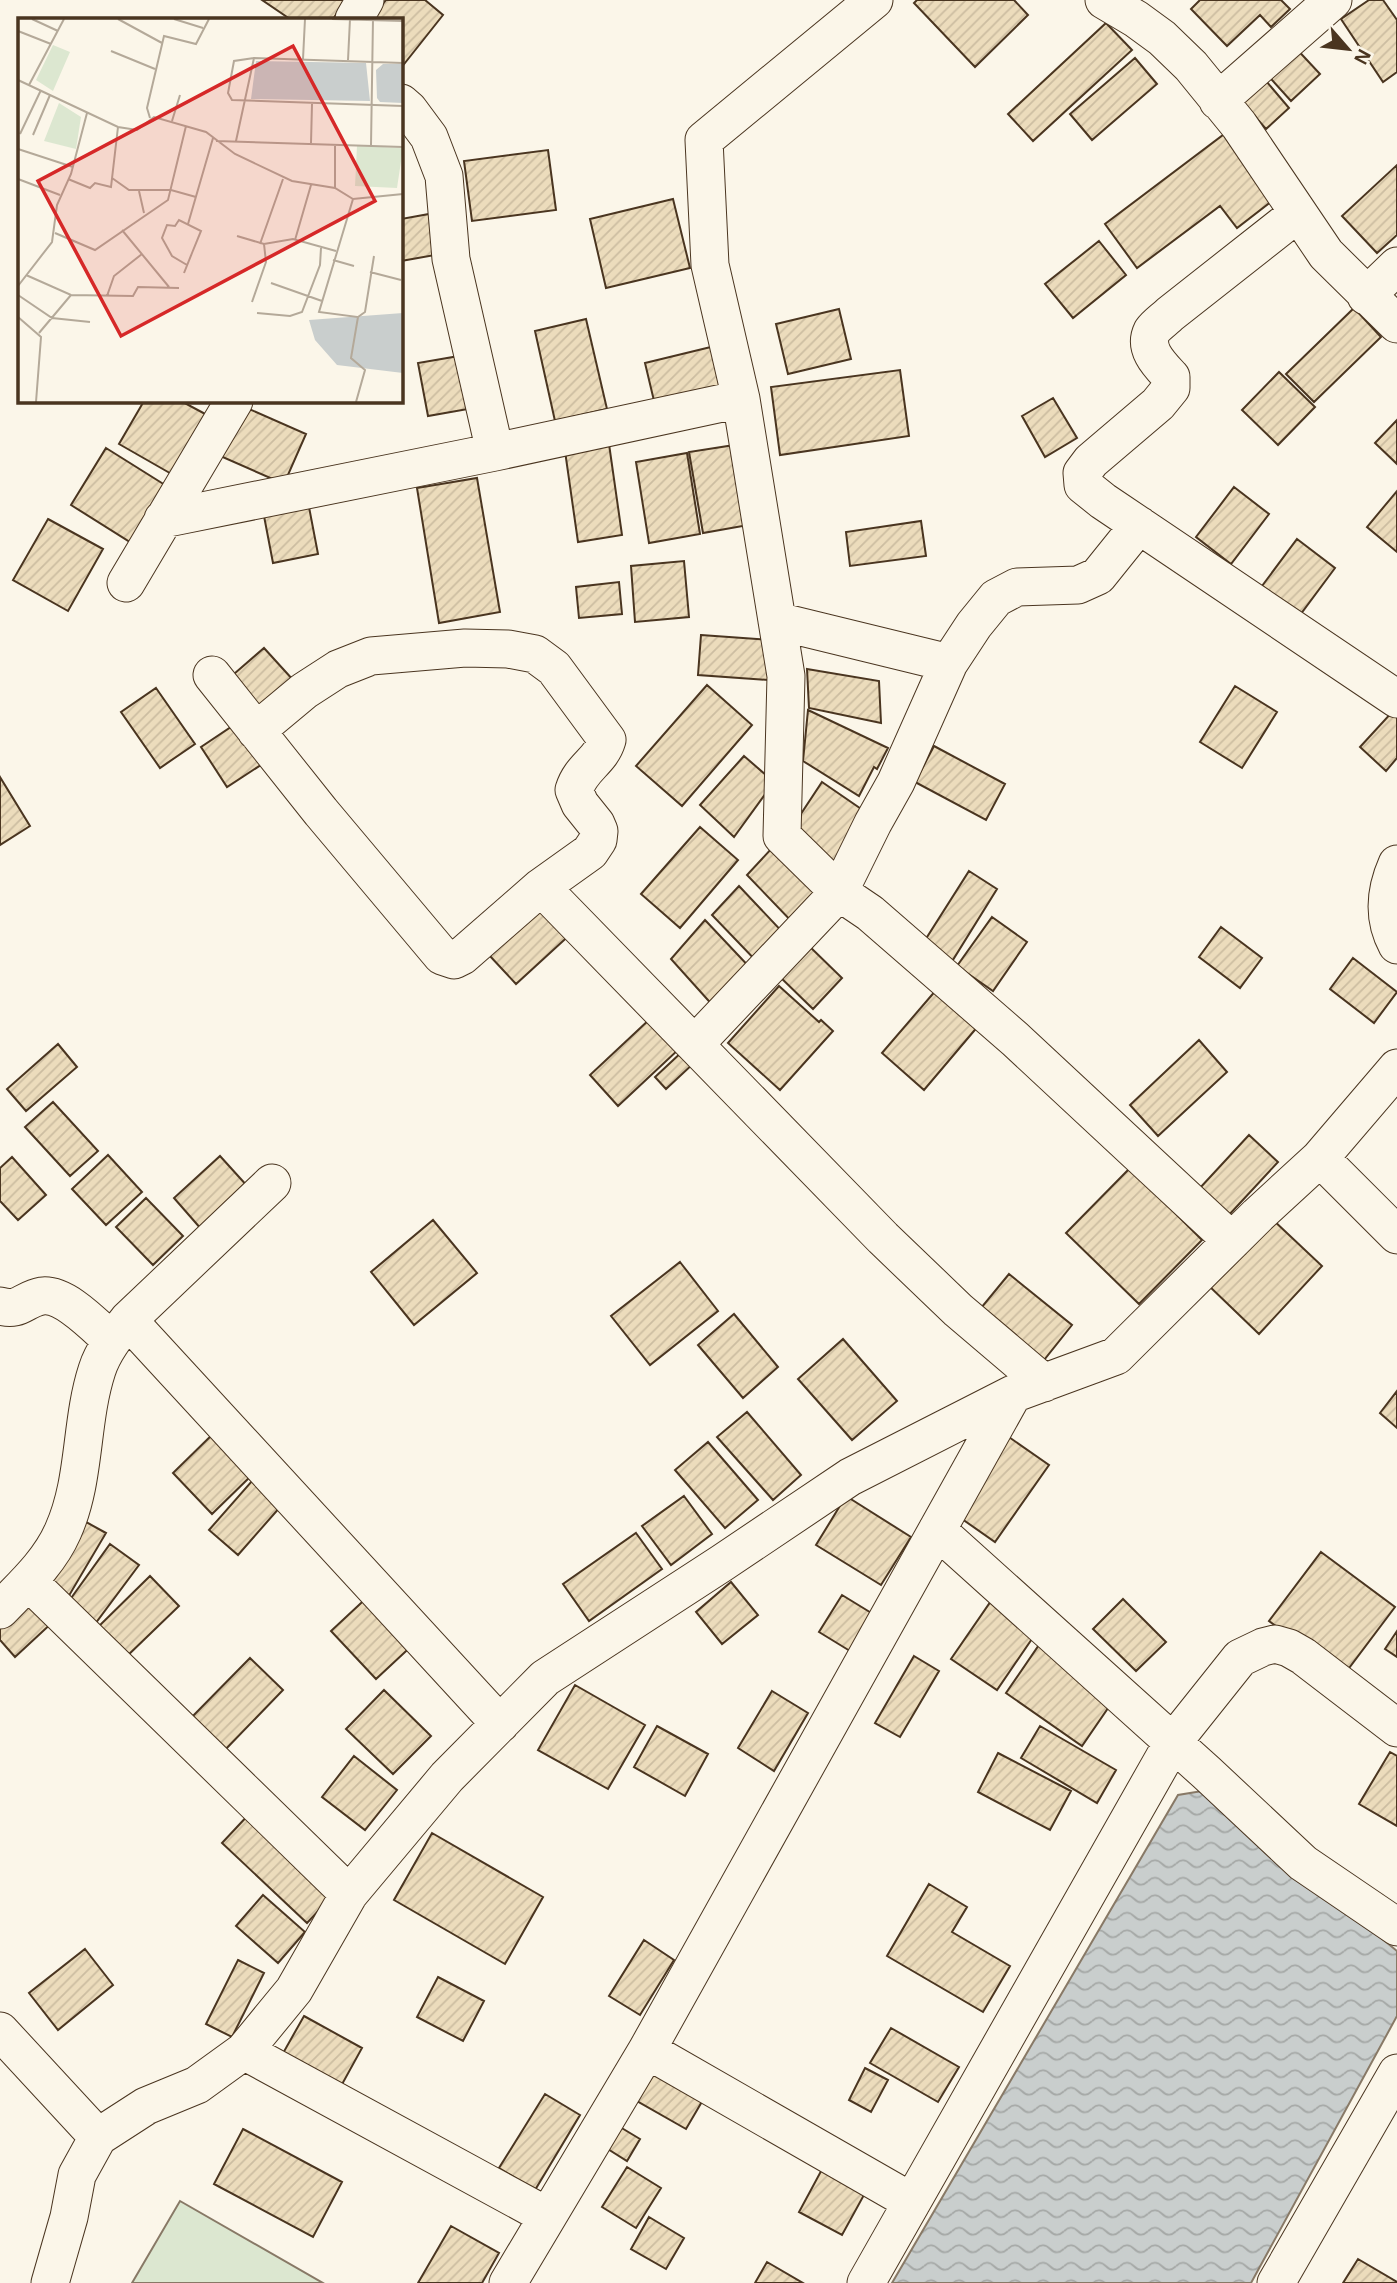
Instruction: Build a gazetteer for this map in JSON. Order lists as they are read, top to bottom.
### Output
{
  "north": "bottom right"
}
